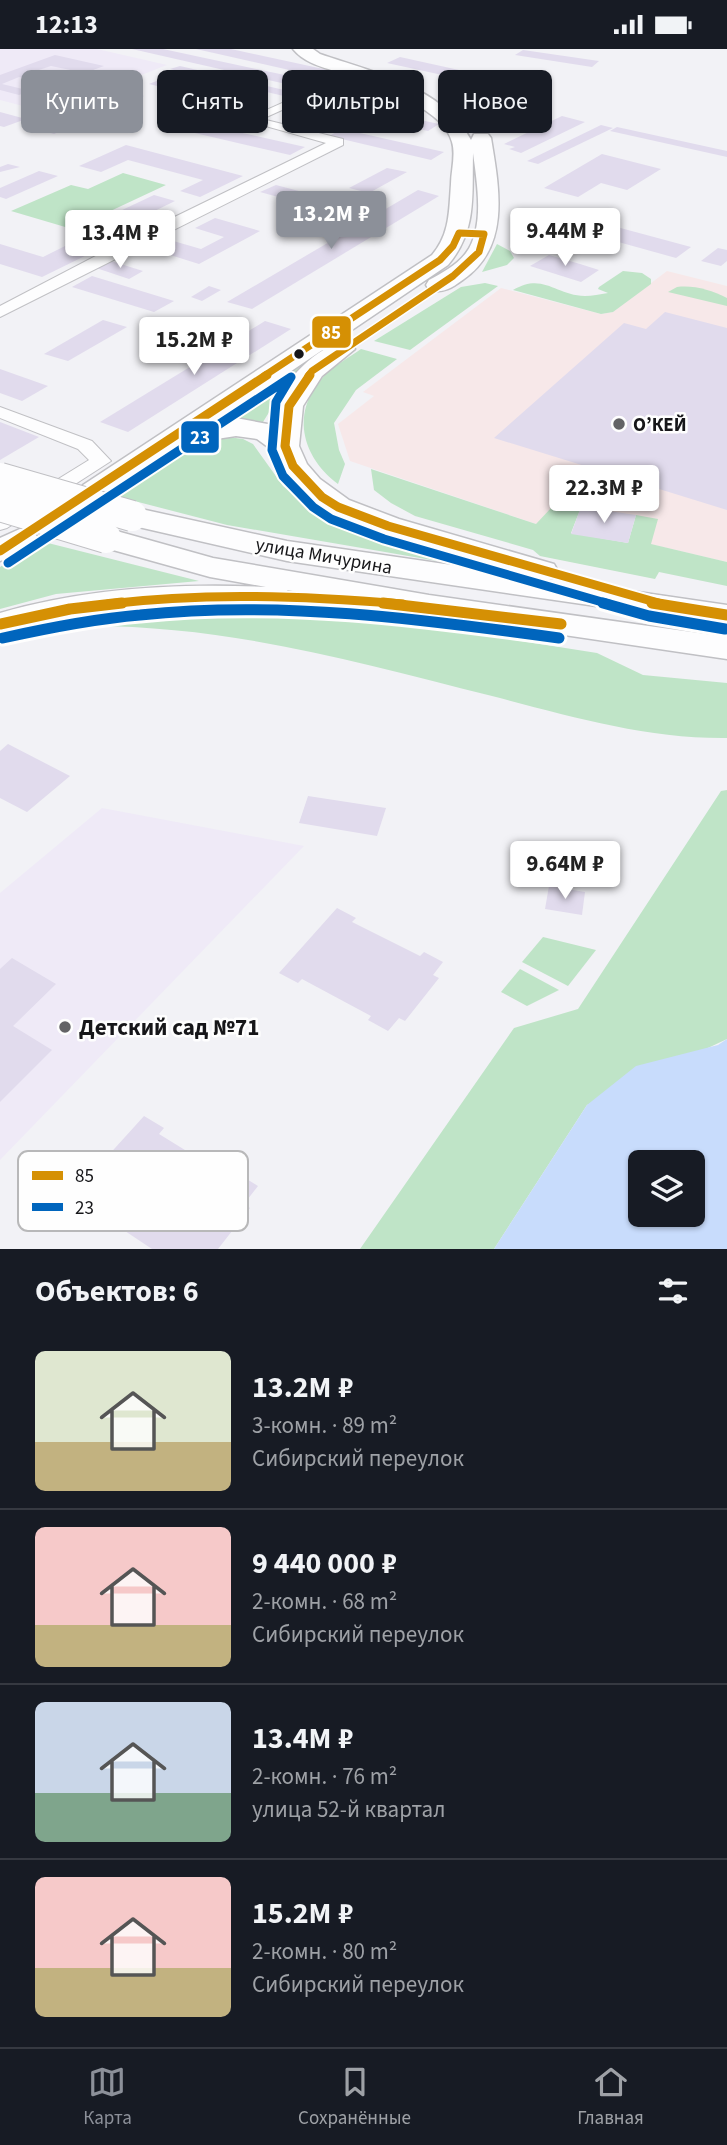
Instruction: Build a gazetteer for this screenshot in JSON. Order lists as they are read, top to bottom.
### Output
{
  "streets": {
    "main road": ["улица Мичурина"]
  },
  "places": ["О’КЕЙ", "Детский сад №71"],
  "lines": ["transit line 85", "transit line 23"],
  "legend": ["85", "23"],
  "page": {
    "status": "12:13",
    "chip": [
      "Купить",
      "Снять",
      "Фильтры",
      "Новое"
    ],
    "price": [
      "13.2M ₽",
      "9.44M ₽",
      "13.4M ₽",
      "15.2M ₽",
      "22.3M ₽",
      "9.64M ₽"
    ],
    "heading": "Объектов: 6",
    "list": [
      {
        "name": "13.2M ₽",
        "note": "3-комн. · 89 m² · Сибирский переулок"
      },
      {
        "name": "9 440 000 ₽",
        "note": "2-комн. · 68 m² · Сибирский переулок"
      },
      {
        "name": "13.4M ₽",
        "note": "2-комн. · 76 m² · улица 52-й квартал"
      },
      {
        "name": "15.2M ₽",
        "note": "2-комн. · 80 m² · Сибирский переулок"
      }
    ],
    "tabs": ["Карта", "Сохранённые", "Главная"]
  }
}
